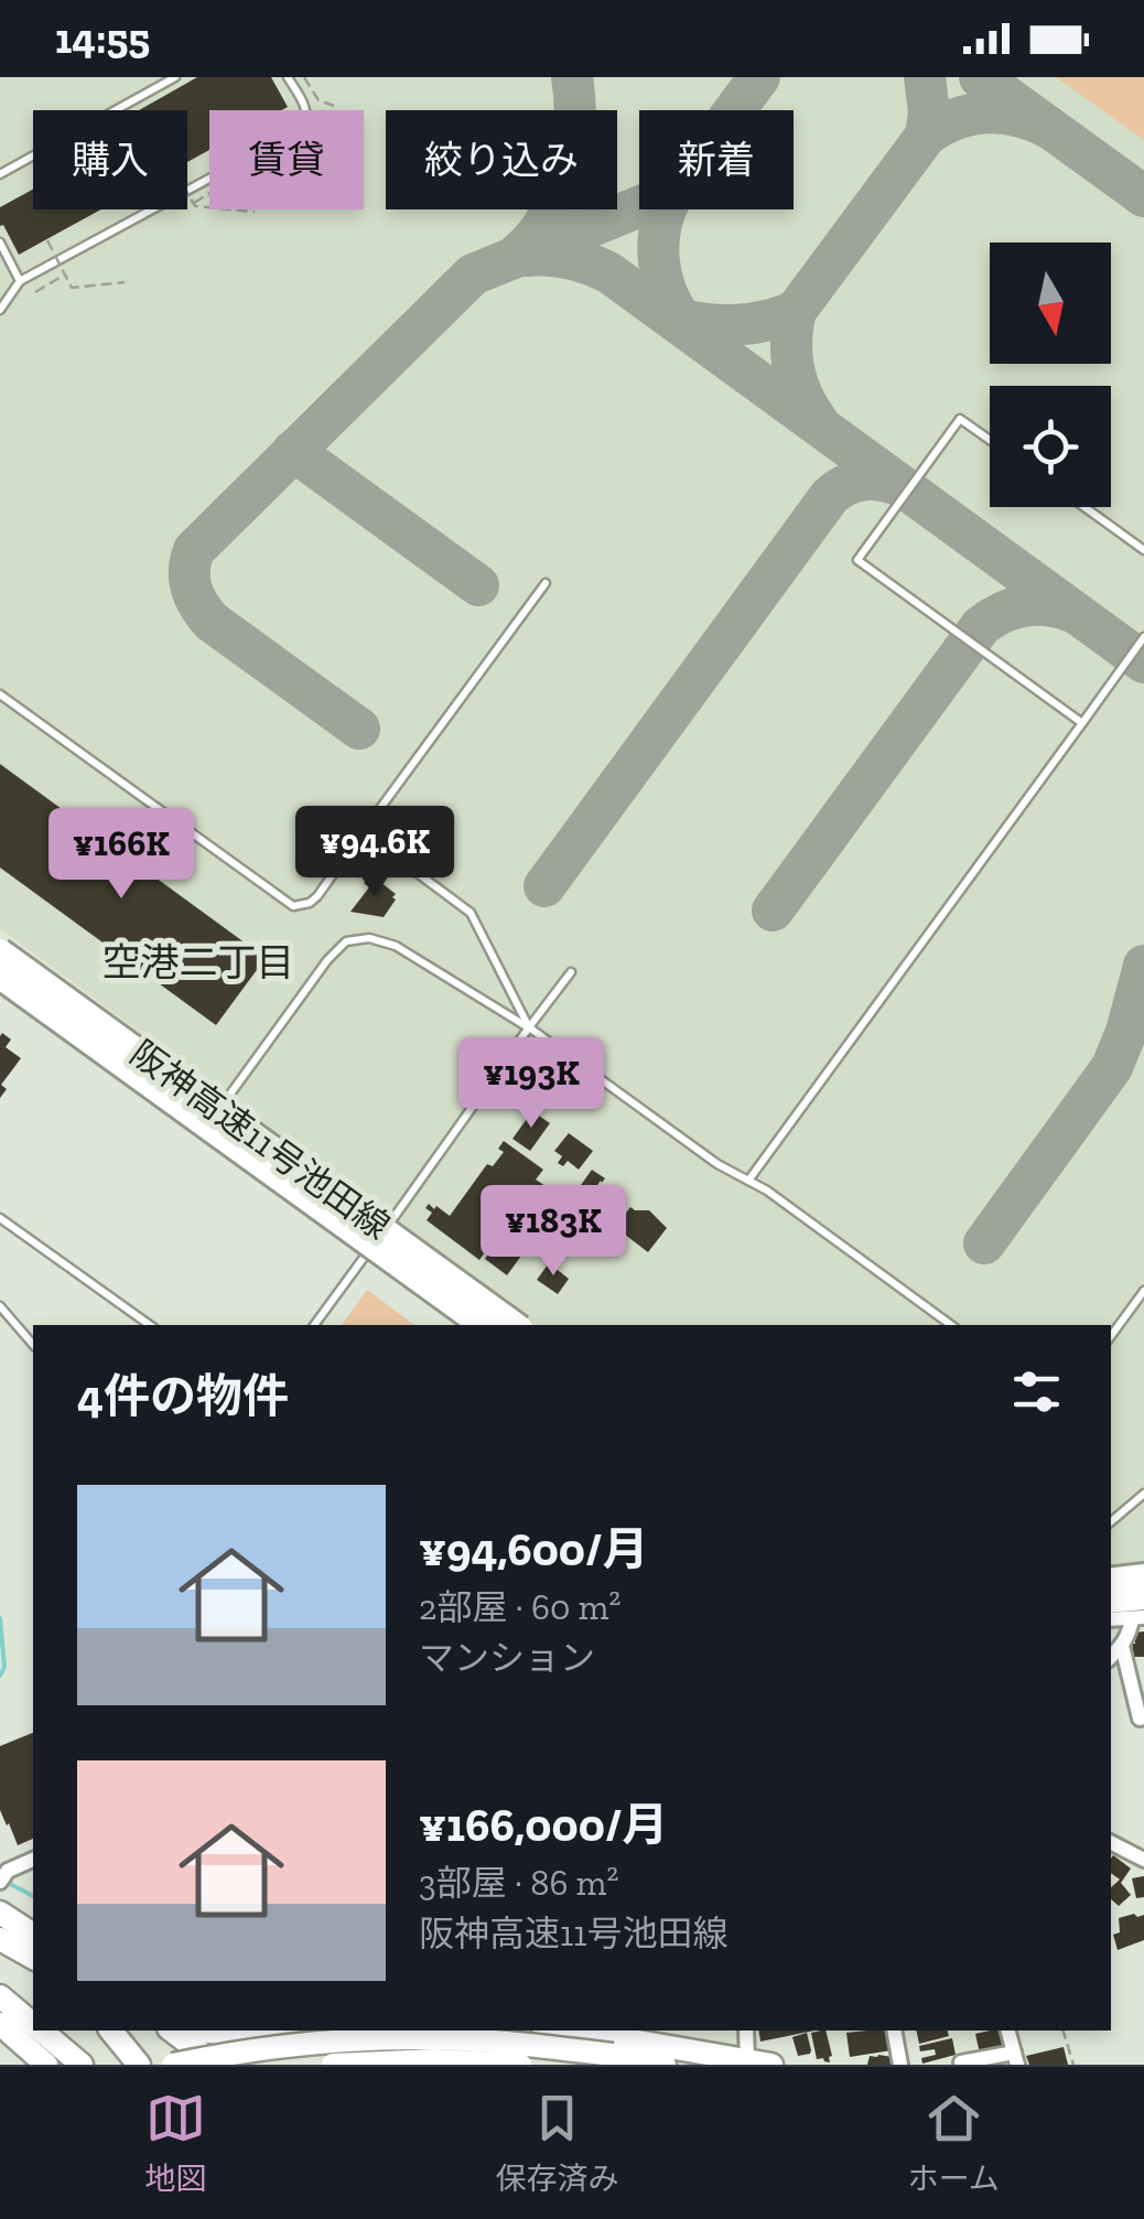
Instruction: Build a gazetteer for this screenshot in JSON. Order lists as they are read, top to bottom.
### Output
{
  "streets": {
    "highway": ["阪神高速11号池田線"]
  },
  "districts": ["空港二丁目"],
  "north": "bottom",
  "page": {
    "status": "14:55",
    "chip": [
      "購入",
      "賃貸",
      "絞り込み",
      "新着"
    ],
    "price": [
      "¥94.6K",
      "¥166K",
      "¥193K",
      "¥183K"
    ],
    "heading": "4件の物件",
    "list": [
      {
        "name": "¥94,600/月",
        "note": "2部屋 · 60 m² · マンション"
      },
      {
        "name": "¥166,000/月",
        "note": "3部屋 · 86 m² · 阪神高速11号池田線"
      }
    ],
    "tabs": ["地図", "保存済み", "ホーム"]
  }
}
